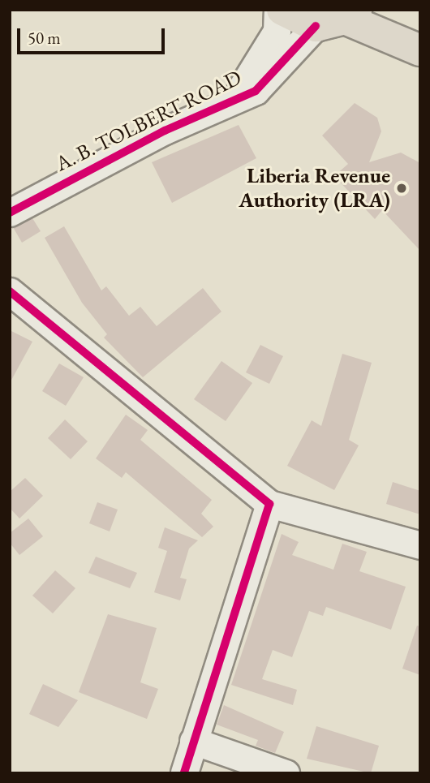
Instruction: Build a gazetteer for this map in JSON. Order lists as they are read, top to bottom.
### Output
{
  "streets": {
    "street": ["A. B. TOLBERT ROAD"]
  },
  "places": ["Liberia Revenue Authority (LRA)"],
  "scale_bar": "50 m"
}
